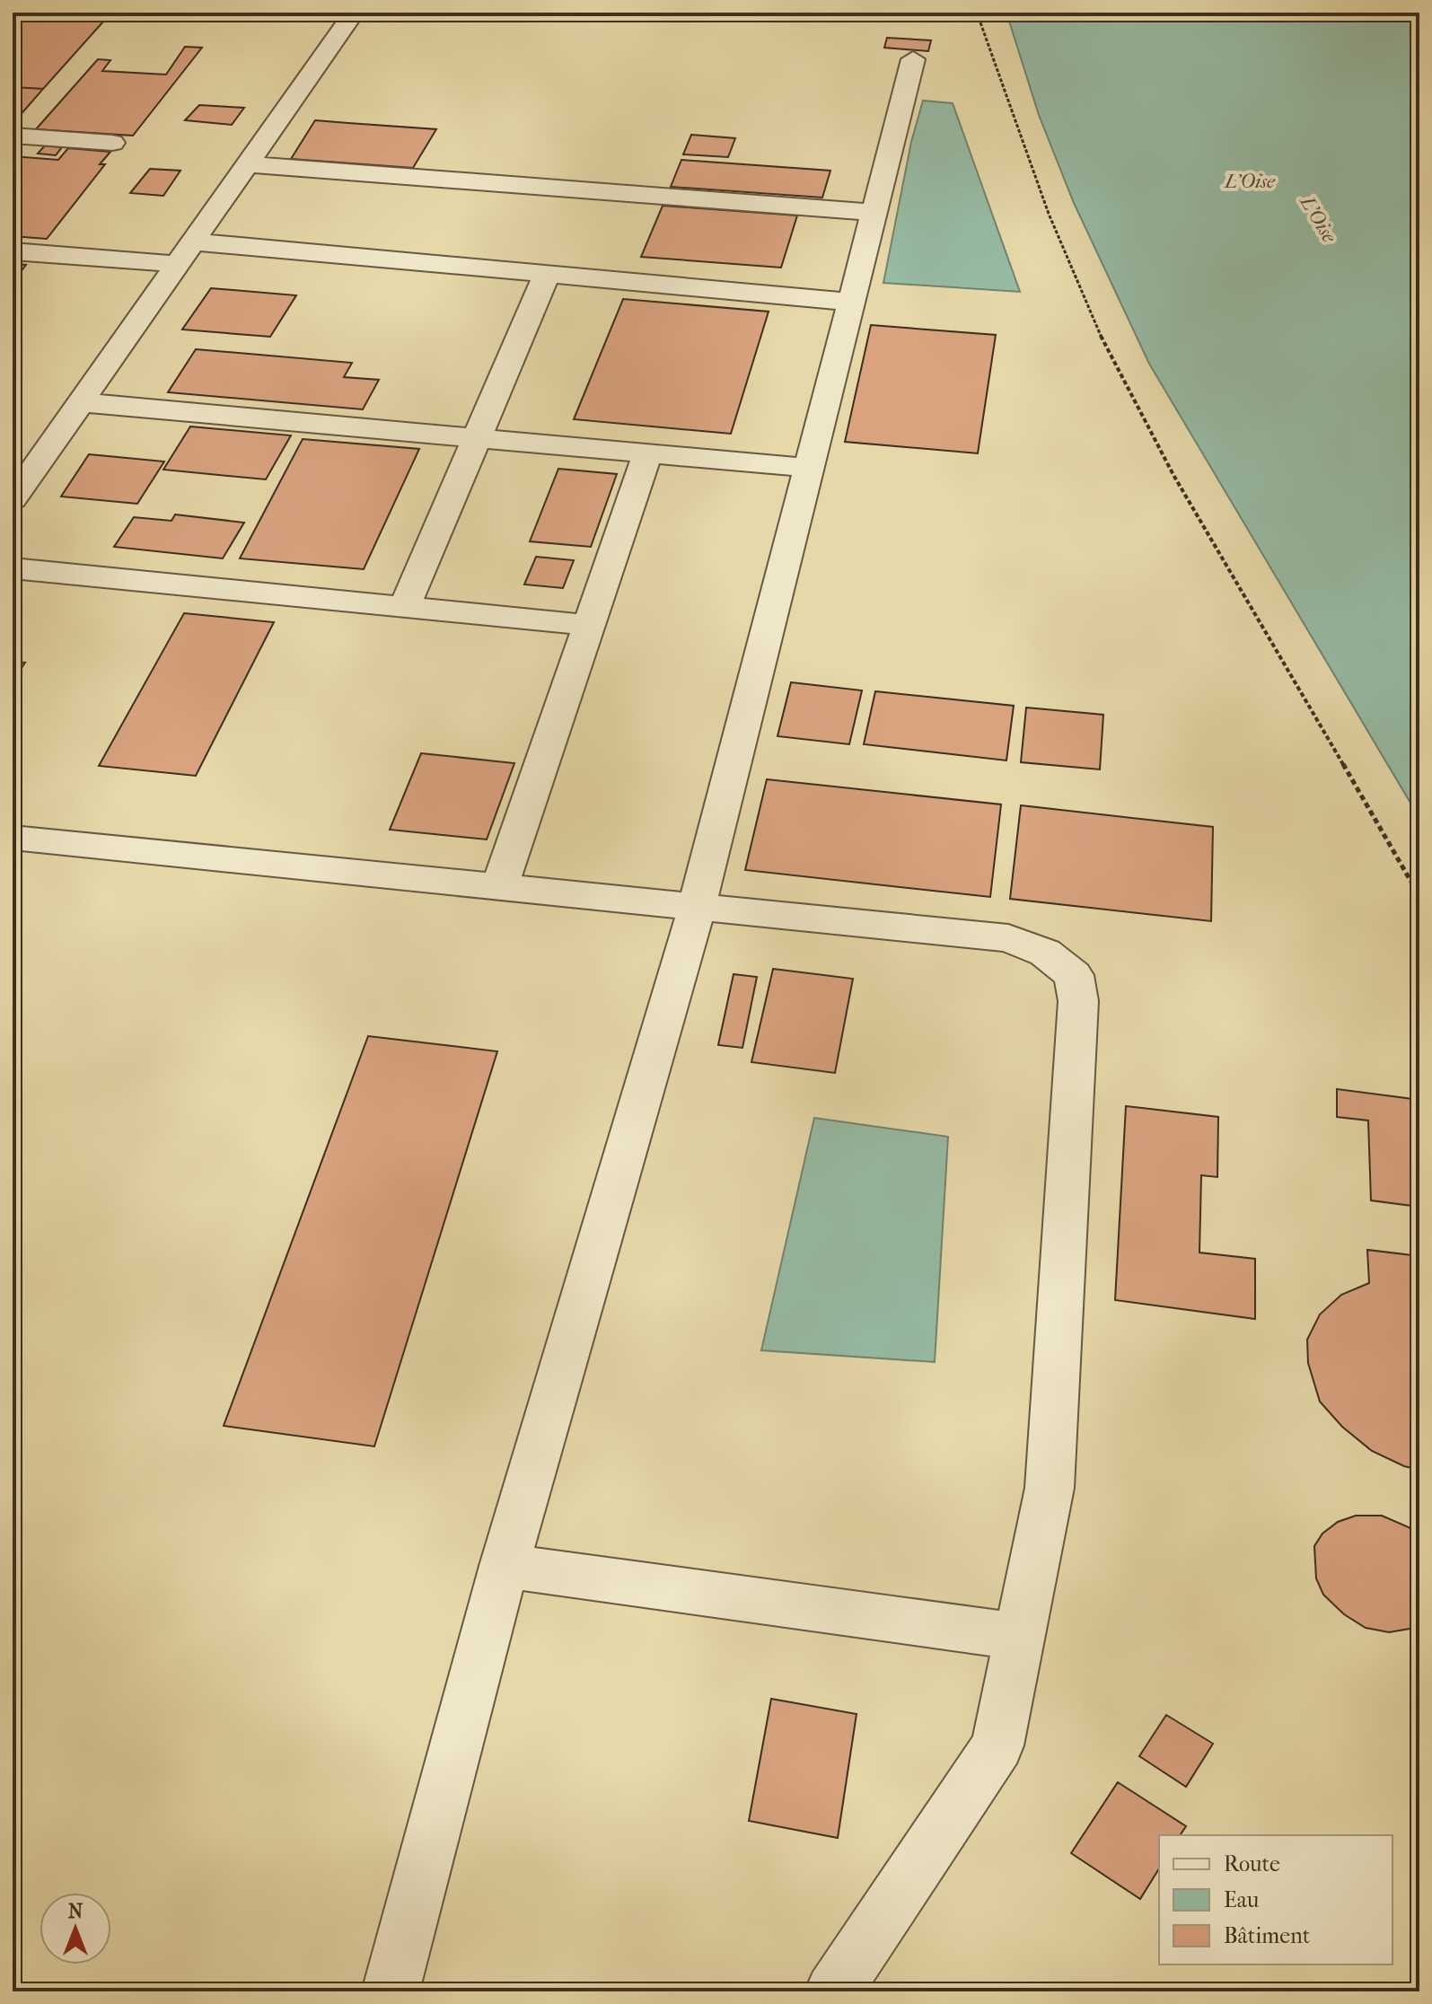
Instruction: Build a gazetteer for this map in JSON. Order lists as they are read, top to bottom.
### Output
{
  "water": ["L’Oise", "L'Oise"],
  "legend": ["Route", "Eau", "Bâtiment"],
  "north": "top"
}
